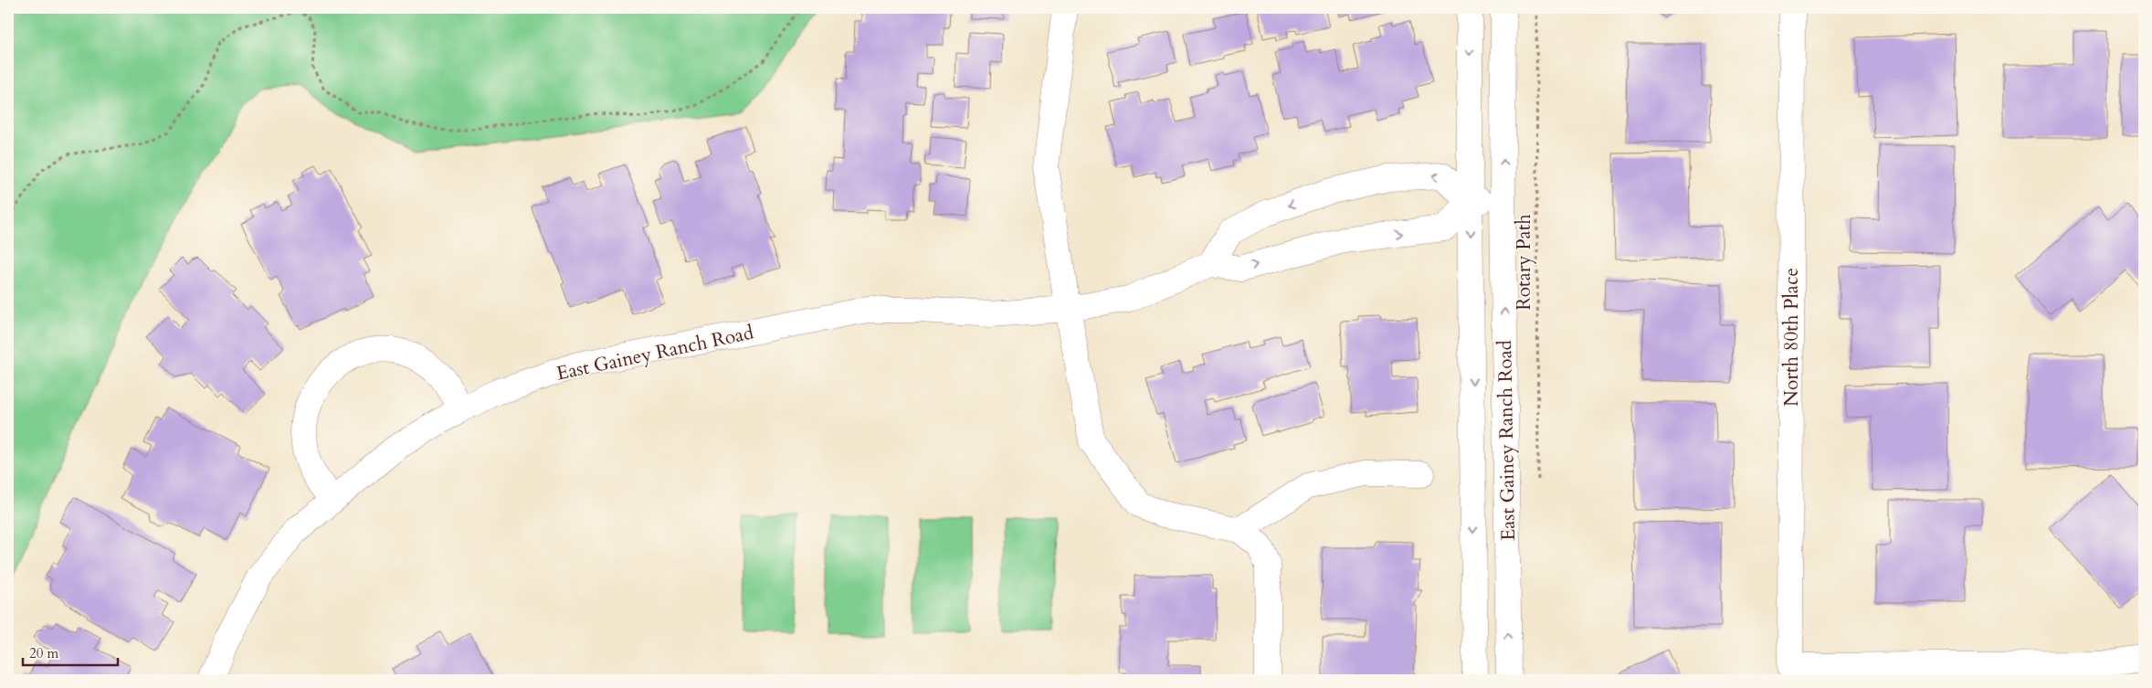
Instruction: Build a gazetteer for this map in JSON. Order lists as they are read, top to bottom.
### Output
{
  "streets": {
    "street": ["North 80th Place", "East Gainey Ranch Road"],
    "path": ["Rotary Path"]
  },
  "scale_bar": "20 m"
}
